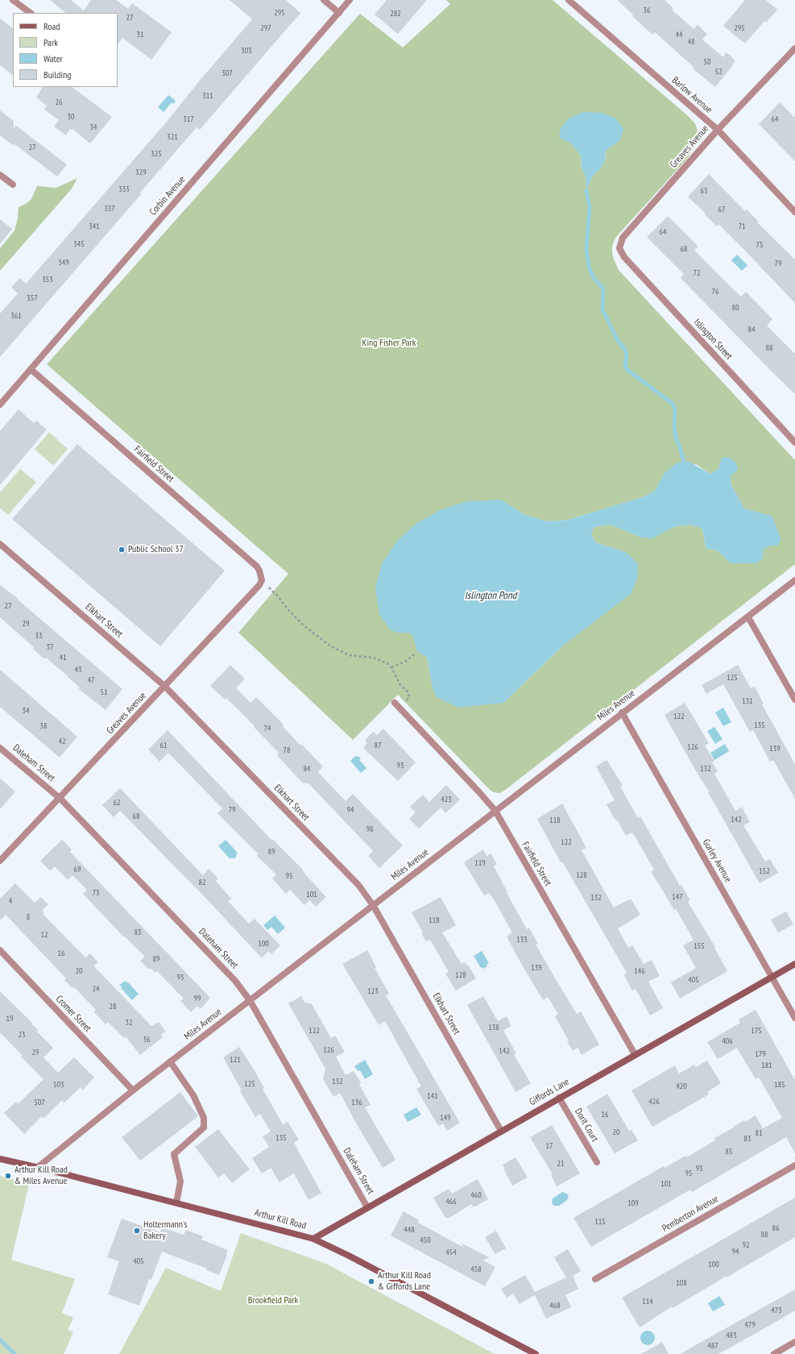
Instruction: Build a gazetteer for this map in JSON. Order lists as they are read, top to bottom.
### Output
{
  "streets": {
    "street": [
      "Barlow Avenue",
      "Greaves Avenue",
      "Corbin Avenue",
      "Islington Street",
      "Fairfield Street",
      "Elkhart Street",
      "Miles Avenue",
      "Daleham Street",
      "Gurley Avenue",
      "Cromer Street",
      "Giffords Lane",
      "Dorit Court",
      "Pemberton Avenue",
      "Arthur Kill Road"
    ]
  },
  "crossings": [
    ["Barlow Avenue", "Greaves Avenue"],
    ["Greaves Avenue", "Islington Street"],
    ["Greaves Avenue", "Fairfield Street"],
    ["Greaves Avenue", "Elkhart Street"],
    ["Greaves Avenue", "Daleham Street"],
    ["Corbin Avenue", "Fairfield Street"],
    ["Fairfield Street", "Miles Avenue"],
    ["Fairfield Street", "Giffords Lane"],
    ["Elkhart Street", "Miles Avenue"],
    ["Elkhart Street", "Giffords Lane"],
    ["Miles Avenue", "Daleham Street"],
    ["Miles Avenue", "Gurley Avenue"],
    ["Miles Avenue", "Cromer Street"],
    ["Miles Avenue", "Arthur Kill Road"],
    ["Daleham Street", "Giffords Lane"],
    ["Gurley Avenue", "Giffords Lane"],
    ["Giffords Lane", "Dorit Court"],
    ["Giffords Lane", "Arthur Kill Road"]
  ],
  "water": ["Islington Pond"],
  "parks": ["King Fisher Park", "Brookfield Park"],
  "places": [
    "Public School 37",
    "Arthur Kill Road & Miles Avenue",
    "Holtermann's Bakery",
    "Arthur Kill Road & Giffords Lane"
  ],
  "house_numbers": [
    "36",
    "295",
    "282",
    "27",
    "297",
    "295",
    "31",
    "44",
    "48",
    "303",
    "50",
    "52",
    "307",
    "311",
    "26",
    "30",
    "317",
    "64",
    "34",
    "321",
    "27",
    "325",
    "329",
    "333",
    "63",
    "337",
    "67",
    "341",
    "71",
    "64",
    "345",
    "75",
    "68",
    "349",
    "79",
    "72",
    "353",
    "76",
    "357",
    "80",
    "361",
    "84",
    "88",
    "27",
    "29",
    "33",
    "37",
    "41",
    "43",
    "125",
    "47",
    "51",
    "131",
    "34",
    "122",
    "135",
    "38",
    "74",
    "42",
    "61",
    "87",
    "126",
    "139",
    "78",
    "93",
    "84",
    "132",
    "423",
    "62",
    "79",
    "94",
    "68",
    "142",
    "118",
    "98",
    "122",
    "89",
    "119",
    "69",
    "152",
    "128",
    "95",
    "82",
    "73",
    "101",
    "147",
    "132",
    "4",
    "8",
    "118",
    "83",
    "12",
    "133",
    "100",
    "155",
    "16",
    "89",
    "139",
    "20",
    "146",
    "128",
    "93",
    "405",
    "24",
    "123",
    "99",
    "28",
    "19",
    "32",
    "138",
    "122",
    "175",
    "23",
    "36",
    "406",
    "126",
    "142",
    "29",
    "179",
    "121",
    "181",
    "132",
    "125",
    "503",
    "185",
    "420",
    "141",
    "426",
    "507",
    "136",
    "16",
    "149",
    "20",
    "81",
    "135",
    "83",
    "17",
    "85",
    "21",
    "93",
    "95",
    "101",
    "460",
    "466",
    "109",
    "115",
    "86",
    "448",
    "88",
    "450",
    "92",
    "94",
    "454",
    "405",
    "100",
    "458",
    "108",
    "114",
    "468",
    "473",
    "479",
    "483",
    "487"
  ],
  "legend": [
    "Road",
    "Park",
    "Water",
    "Building"
  ]
}
